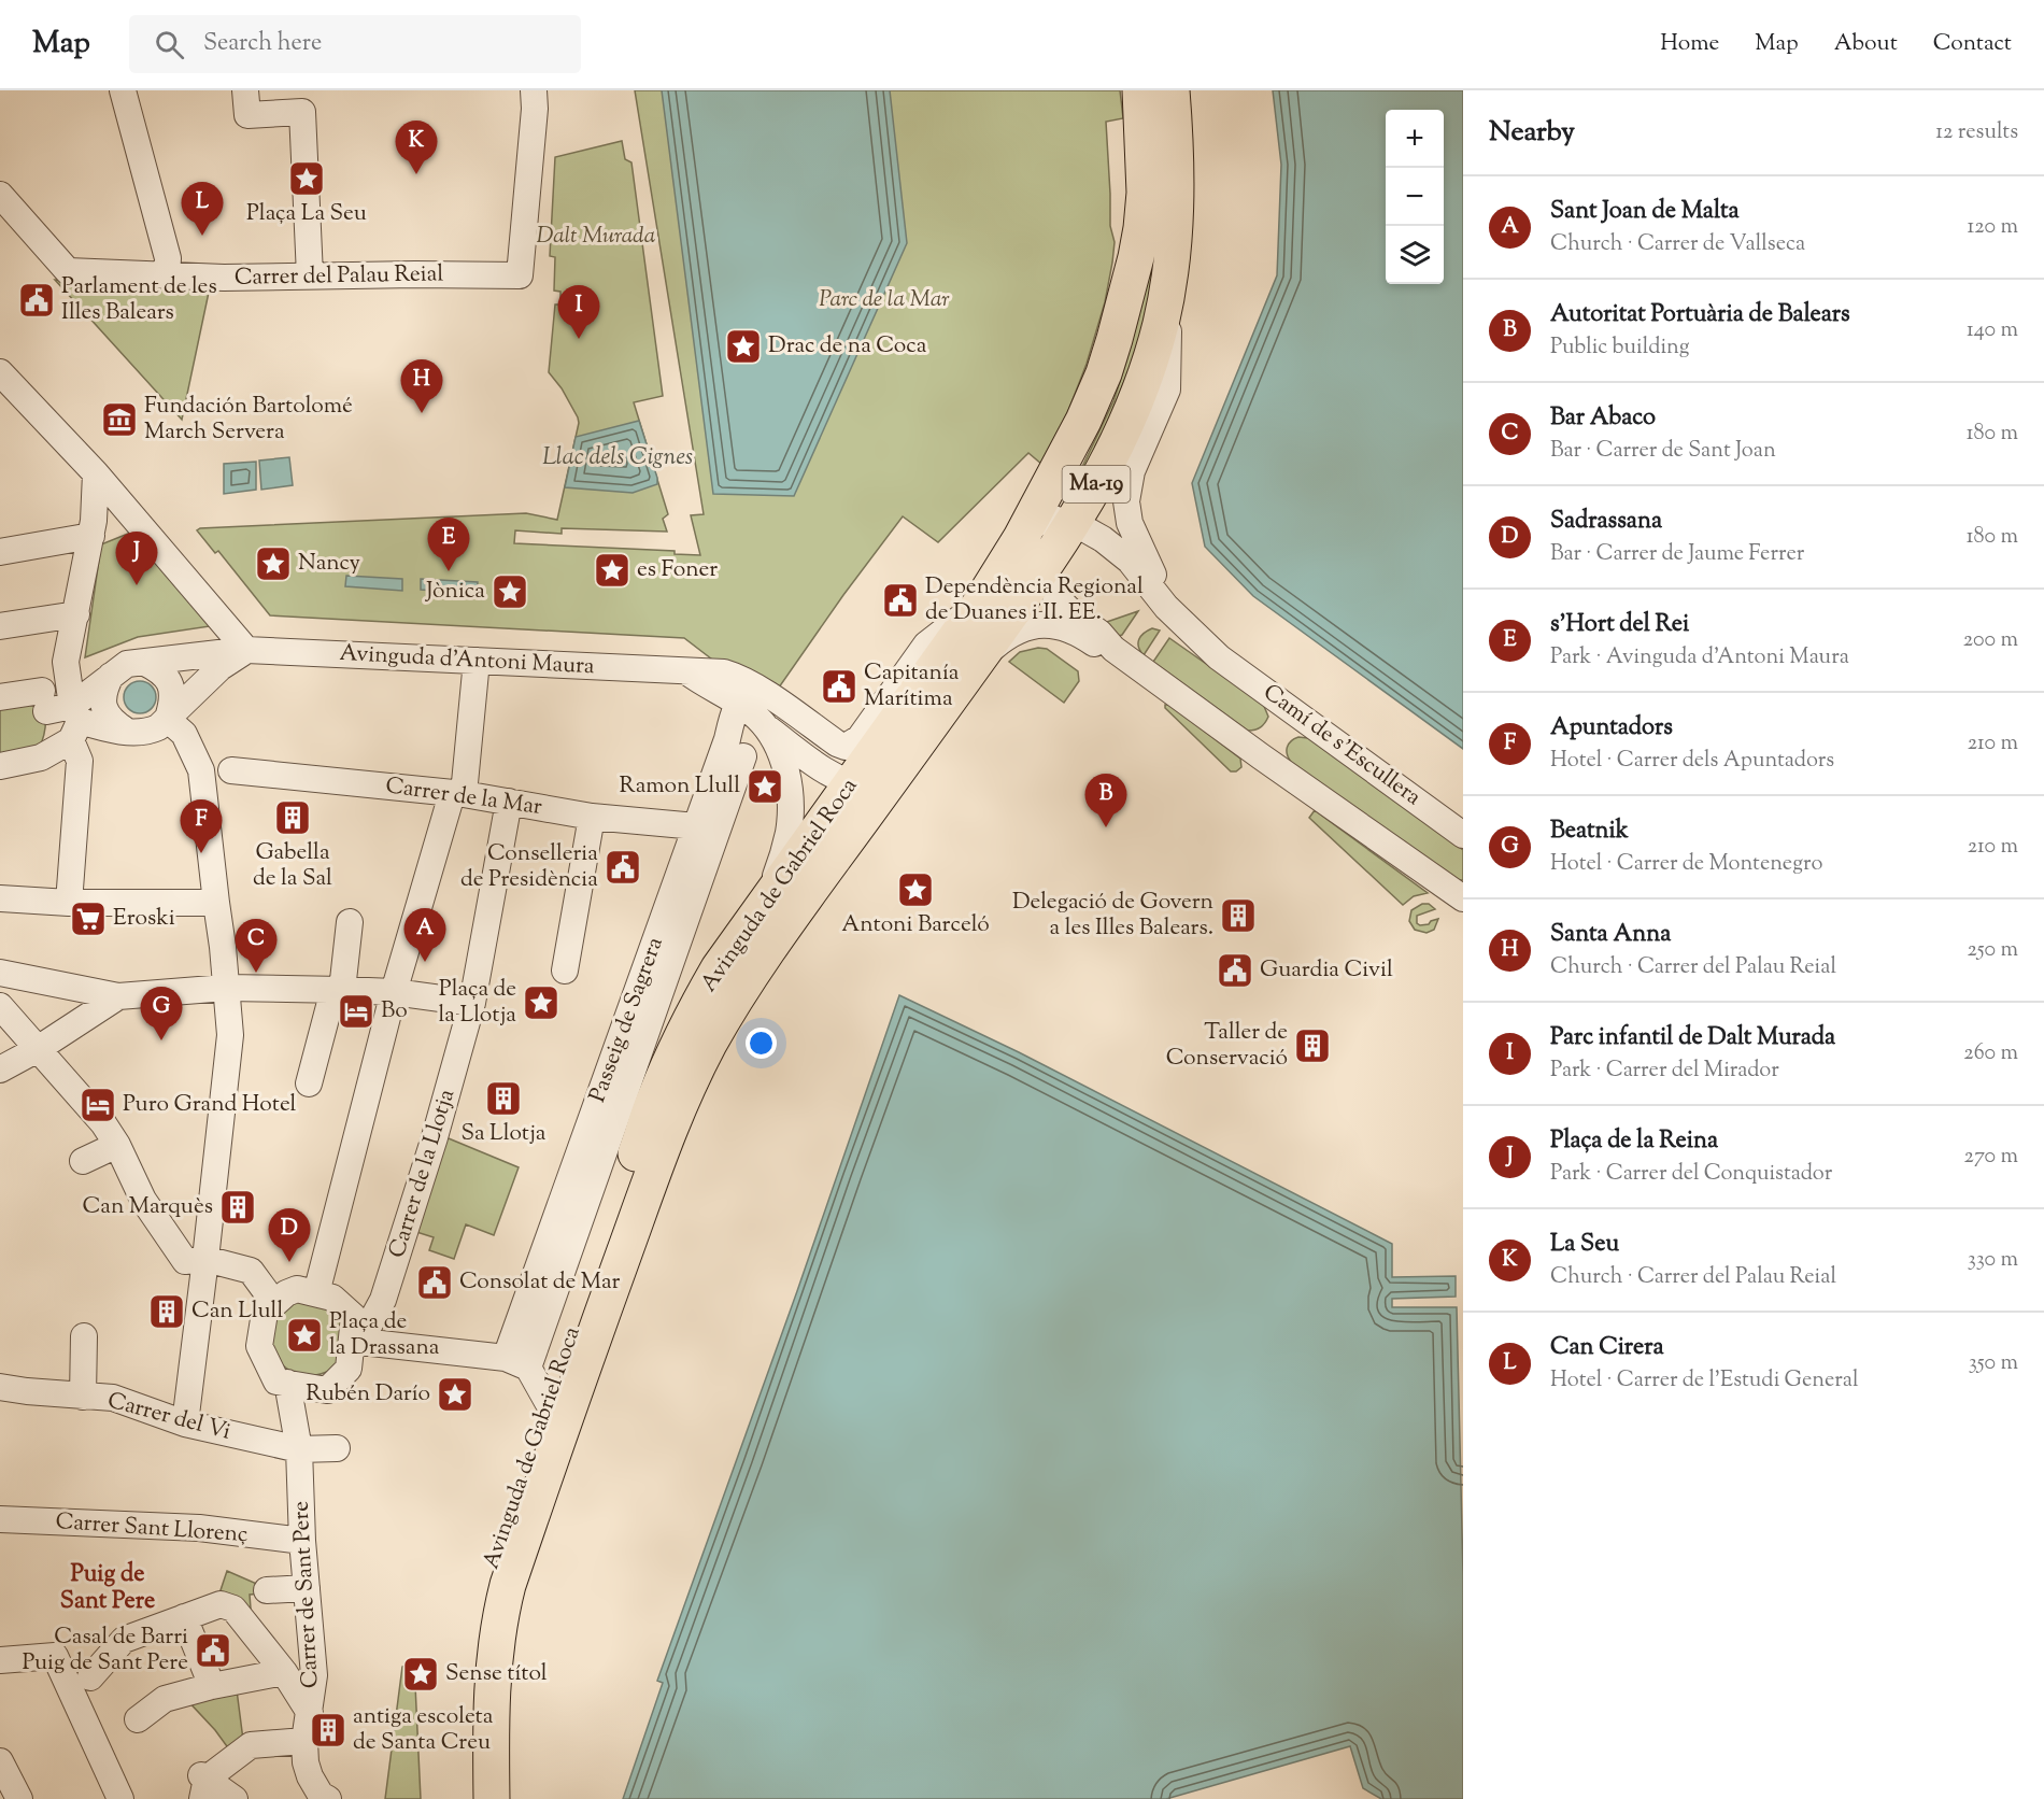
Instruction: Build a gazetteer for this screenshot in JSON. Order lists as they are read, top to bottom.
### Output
{
  "streets": {
    "highway": ["Ma-19", "Avinguda de Gabriel Roca"],
    "street": [
      "Carrer del Palau Reial",
      "Avinguda d'Antoni Maura",
      "Camí de s'Escullera",
      "Carrer de la Mar",
      "Passeig de Sagrera",
      "Carrer de la Llotja",
      "Carrer del Vi",
      "Carrer Sant Llorenç",
      "Carrer de Sant Pere"
    ]
  },
  "crossings": [
    ["Ma-19", "Avinguda de Gabriel Roca"],
    ["Avinguda d'Antoni Maura", "Passeig de Sagrera"],
    ["Carrer de la Mar", "Passeig de Sagrera"],
    ["Carrer de la Mar", "Carrer de la Llotja"],
    ["Carrer de la Llotja", "Carrer de Sant Pere"],
    ["Carrer del Vi", "Carrer de Sant Pere"],
    ["Carrer Sant Llorenç", "Carrer de Sant Pere"]
  ],
  "districts": ["Puig de Sant Pere"],
  "water": ["Llac dels Cignes"],
  "parks": ["Dalt Murada", "Parc de la Mar"],
  "places": {
    "place": [
      "Plaça La Seu",
      "Drac de na Coca",
      "Nancy",
      "es Foner",
      "Jònica",
      "Ramon Llull",
      "Antoni Barceló",
      "Plaça de la Llotja",
      "Plaça de la Drassana",
      "Rubén Darío",
      "Sense títol"
    ],
    "public building": [
      "Parlament de les Illes Balears",
      "Dependència Regional de Duanes i II. EE.",
      "Capitanía Marítima",
      "Conselleria de Presidència",
      "Guardia Civil",
      "Consolat de Mar",
      "Casal de Barri Puig de Sant Pere"
    ],
    "museum": ["Fundación Bartolomé March Servera"],
    "building": [
      "Gabella de la Sal",
      "Delegació de Govern a les Illes Balears.",
      "Taller de Conservació",
      "Sa Llotja",
      "Can Marquès",
      "Can Llull",
      "antiga escoleta de Santa Creu"
    ],
    "supermarket": ["Eroski"],
    "hotel": ["Bo", "Puro Grand Hotel"]
  },
  "page": {
    "header": "Map",
    "search": "Search here",
    "nav": [
      "Home",
      "Map",
      "About",
      "Contact"
    ],
    "heading": ["Nearby", "12 results"],
    "map_buttons": ["+", "−"],
    "pins": [
      "K",
      "L",
      "I",
      "H",
      "E",
      "J",
      "B",
      "F",
      "A",
      "C",
      "G",
      "D"
    ],
    "list": [
      {
        "mark": "A",
        "name": "Sant Joan de Malta",
        "note": "Church · Carrer de Vallseca",
        "value": "120 m"
      },
      {
        "mark": "B",
        "name": "Autoritat Portuària de Balears",
        "note": "Public building",
        "value": "140 m"
      },
      {
        "mark": "C",
        "name": "Bar Abaco",
        "note": "Bar · Carrer de Sant Joan",
        "value": "180 m"
      },
      {
        "mark": "D",
        "name": "Sadrassana",
        "note": "Bar · Carrer de Jaume Ferrer",
        "value": "180 m"
      },
      {
        "mark": "E",
        "name": "s'Hort del Rei",
        "note": "Park · Avinguda d'Antoni Maura",
        "value": "200 m"
      },
      {
        "mark": "F",
        "name": "Apuntadors",
        "note": "Hotel · Carrer dels Apuntadors",
        "value": "210 m"
      },
      {
        "mark": "G",
        "name": "Beatnik",
        "note": "Hotel · Carrer de Montenegro",
        "value": "210 m"
      },
      {
        "mark": "H",
        "name": "Santa Anna",
        "note": "Church · Carrer del Palau Reial",
        "value": "250 m"
      },
      {
        "mark": "I",
        "name": "Parc infantil de Dalt Murada",
        "note": "Park · Carrer del Mirador",
        "value": "260 m"
      },
      {
        "mark": "J",
        "name": "Plaça de la Reina",
        "note": "Park · Carrer del Conquistador",
        "value": "270 m"
      },
      {
        "mark": "K",
        "name": "La Seu",
        "note": "Church · Carrer del Palau Reial",
        "value": "330 m"
      },
      {
        "mark": "L",
        "name": "Can Cirera",
        "note": "Hotel · Carrer de l'Estudi General",
        "value": "350 m"
      }
    ]
  }
}
